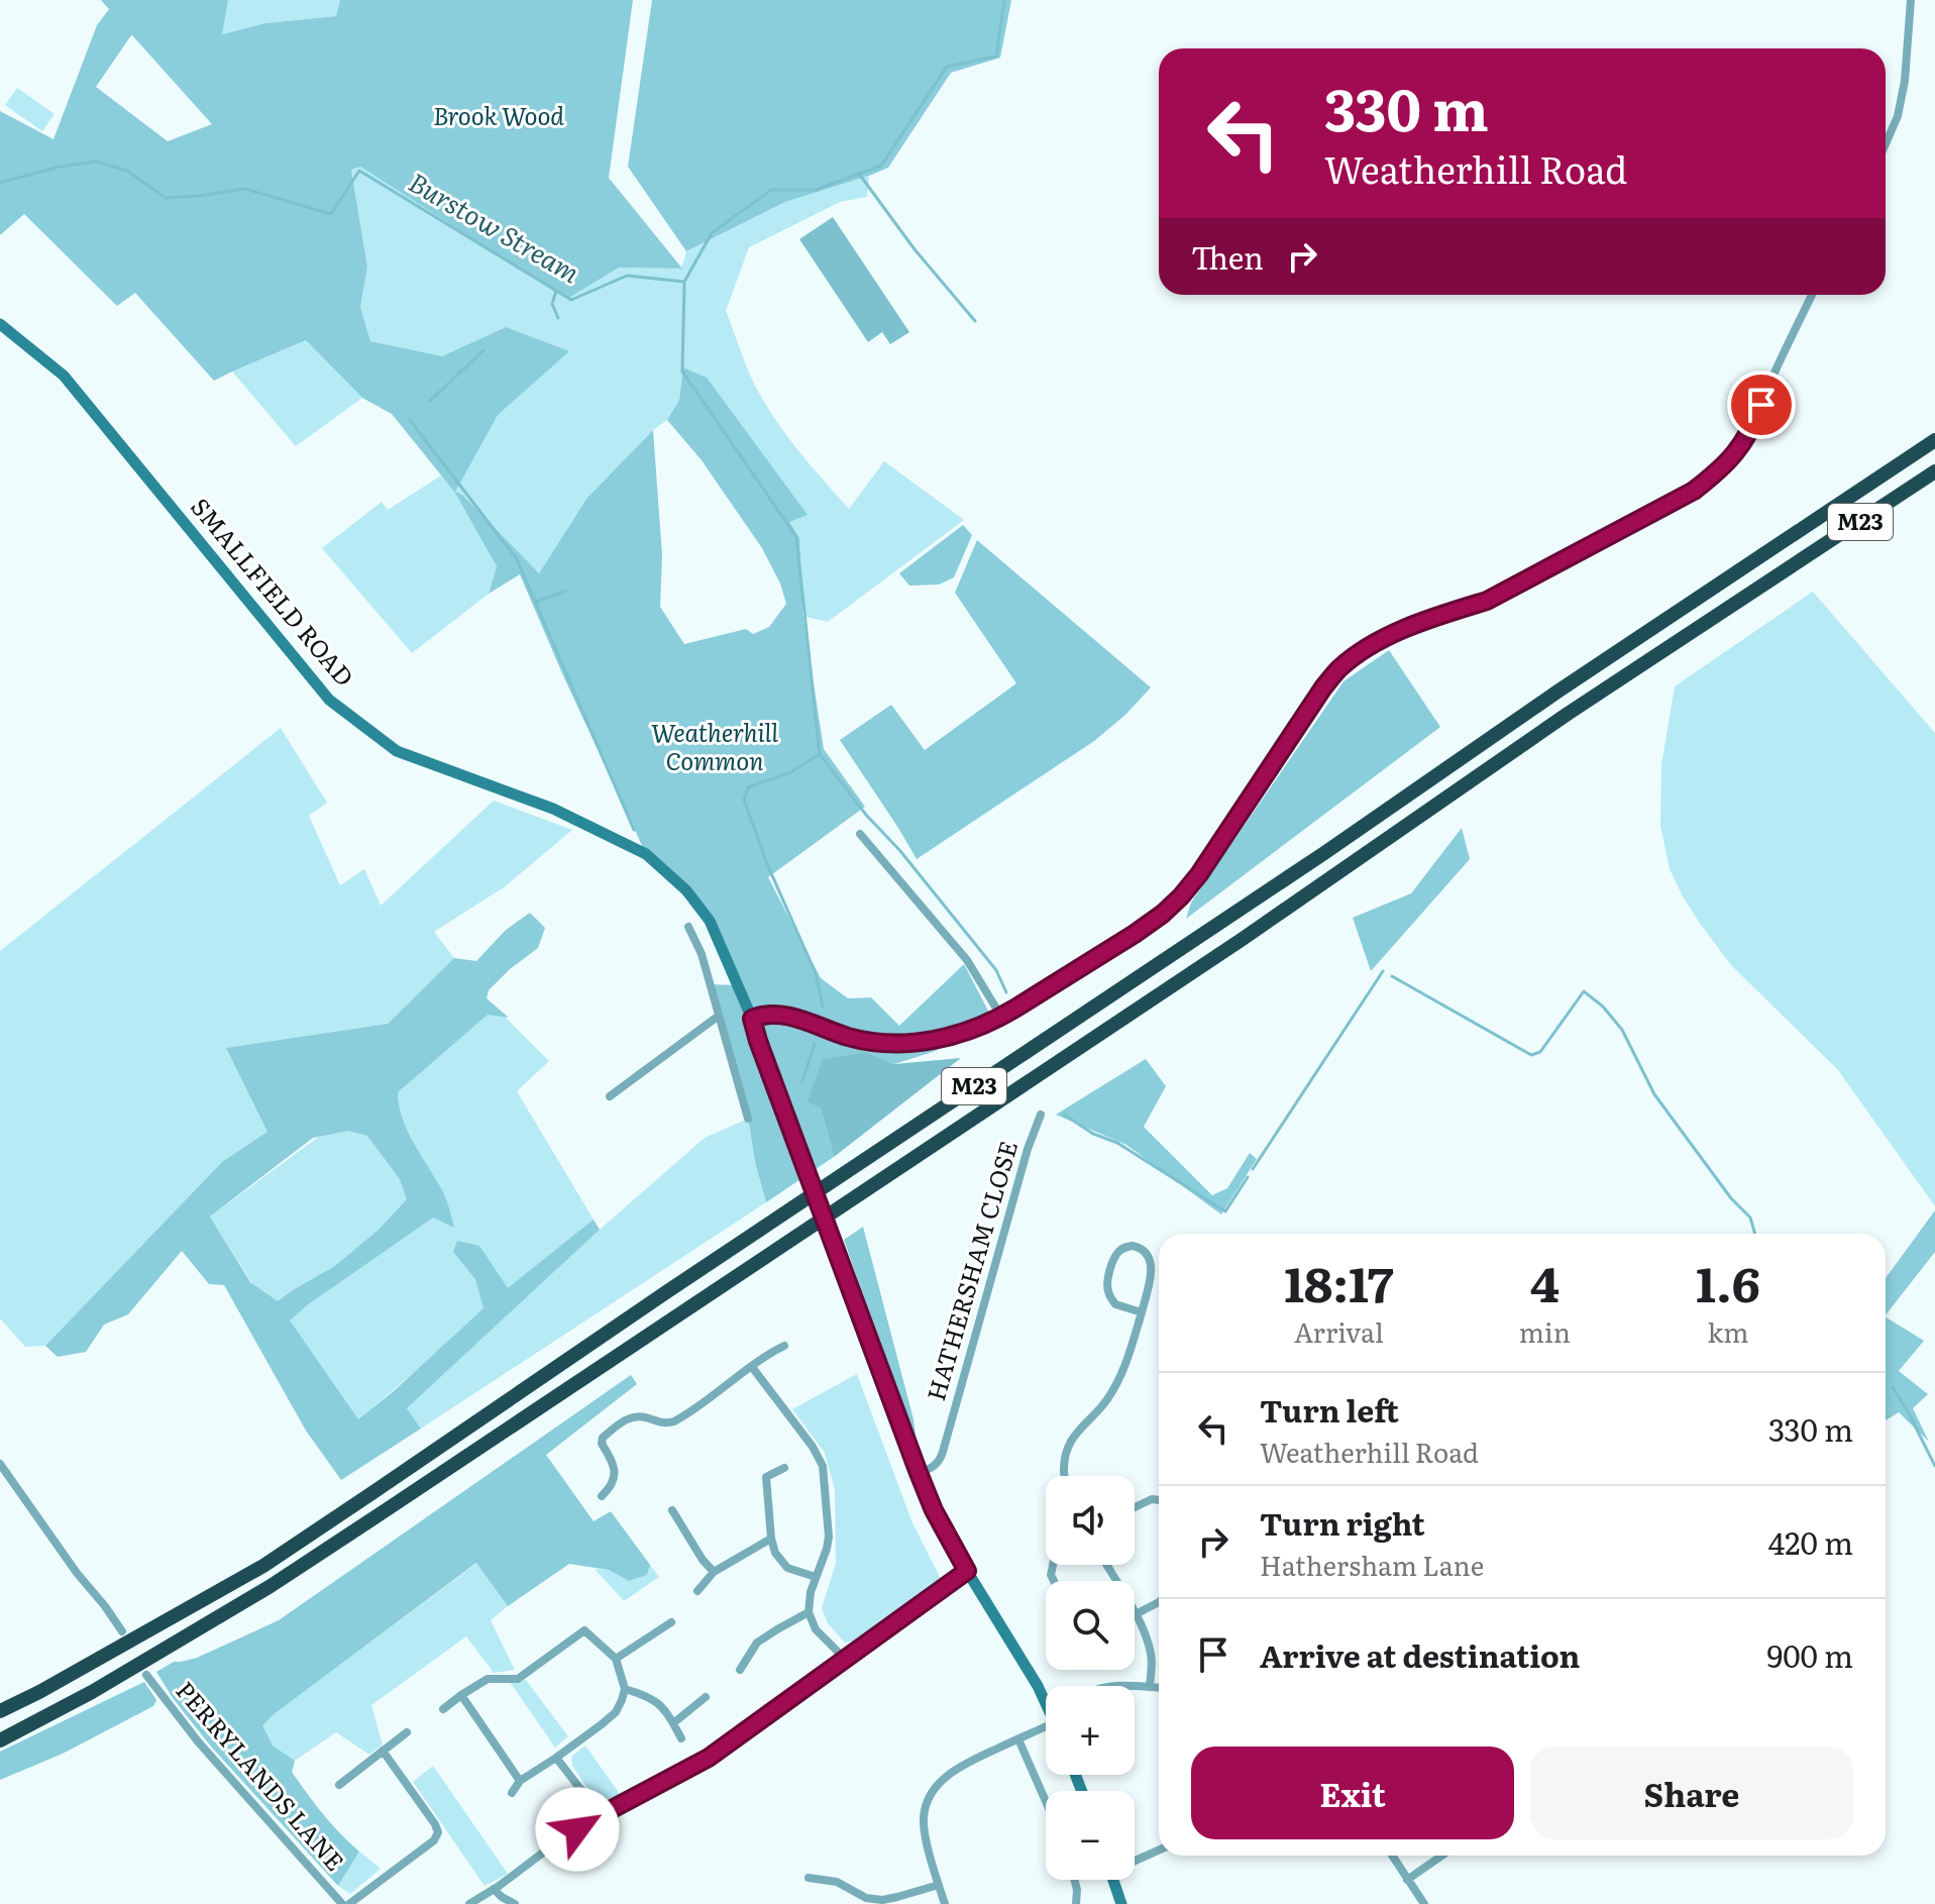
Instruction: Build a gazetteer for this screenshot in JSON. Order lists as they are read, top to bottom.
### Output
{
  "streets": {
    "highway": ["M23"],
    "street": ["SMALLFIELD ROAD", "HATHERSHAM CLOSE", "PERRYLANDS LANE"]
  },
  "crossings": [
    ["SMALLFIELD ROAD", "HATHERSHAM CLOSE"]
  ],
  "water": ["Burstow Stream"],
  "parks": ["Brook Wood", "Weatherhill Common"],
  "page": {
    "turn": ["330 m", "Weatherhill Road"],
    "then": "Then",
    "eta": [
      "18:17",
      "Arrival",
      "4",
      "min",
      "1.6",
      "km"
    ],
    "list": [
      {
        "name": "Turn left",
        "note": "Weatherhill Road",
        "value": "330 m"
      },
      {
        "name": "Turn right",
        "note": "Hathersham Lane",
        "value": "420 m"
      },
      {
        "name": "Arrive at destination",
        "value": "900 m"
      }
    ],
    "map_buttons": ["+", "−"],
    "buttons": ["Exit", "Share"]
  }
}
